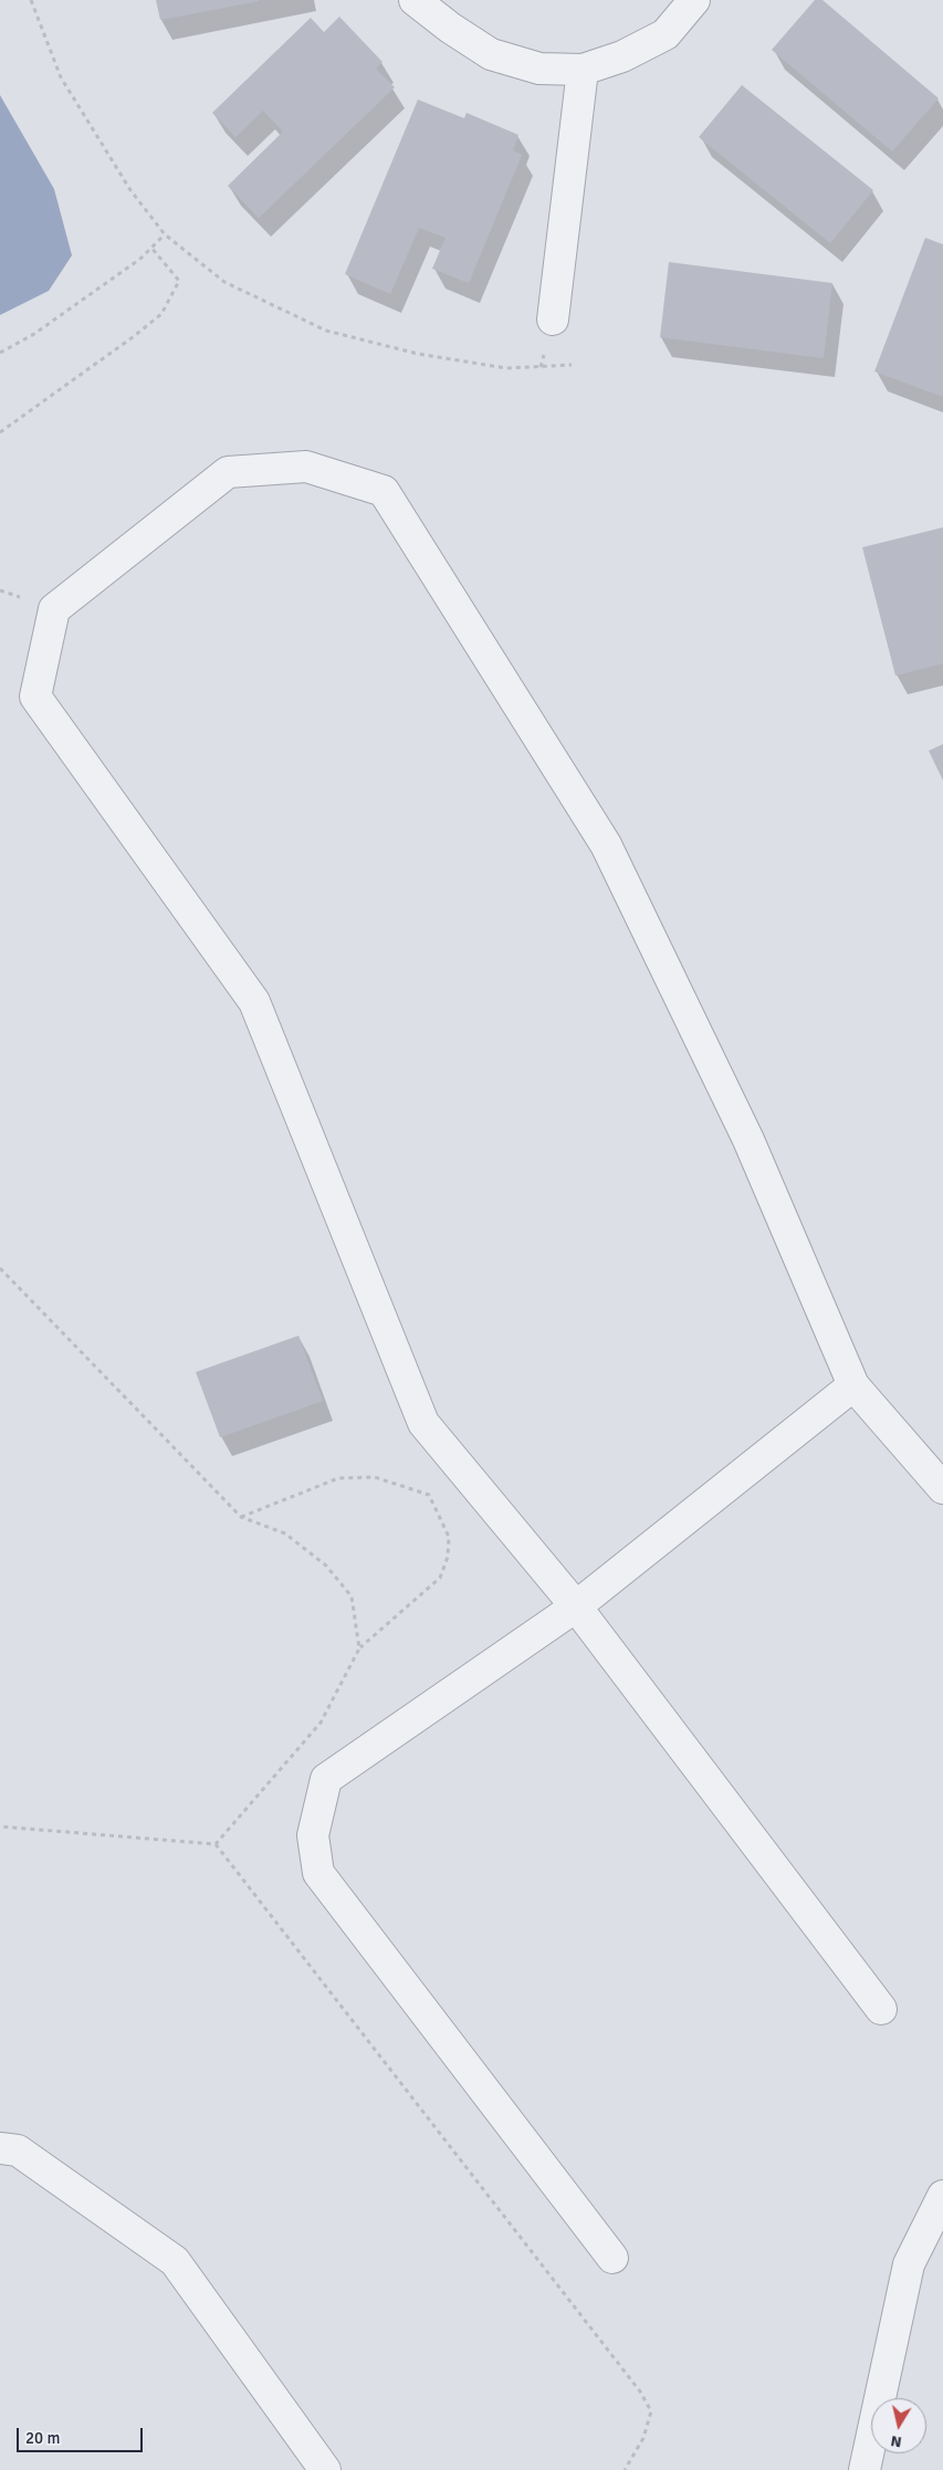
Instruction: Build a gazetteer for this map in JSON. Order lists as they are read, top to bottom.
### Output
{
  "scale_bar": "20 m",
  "north": "bottom"
}
